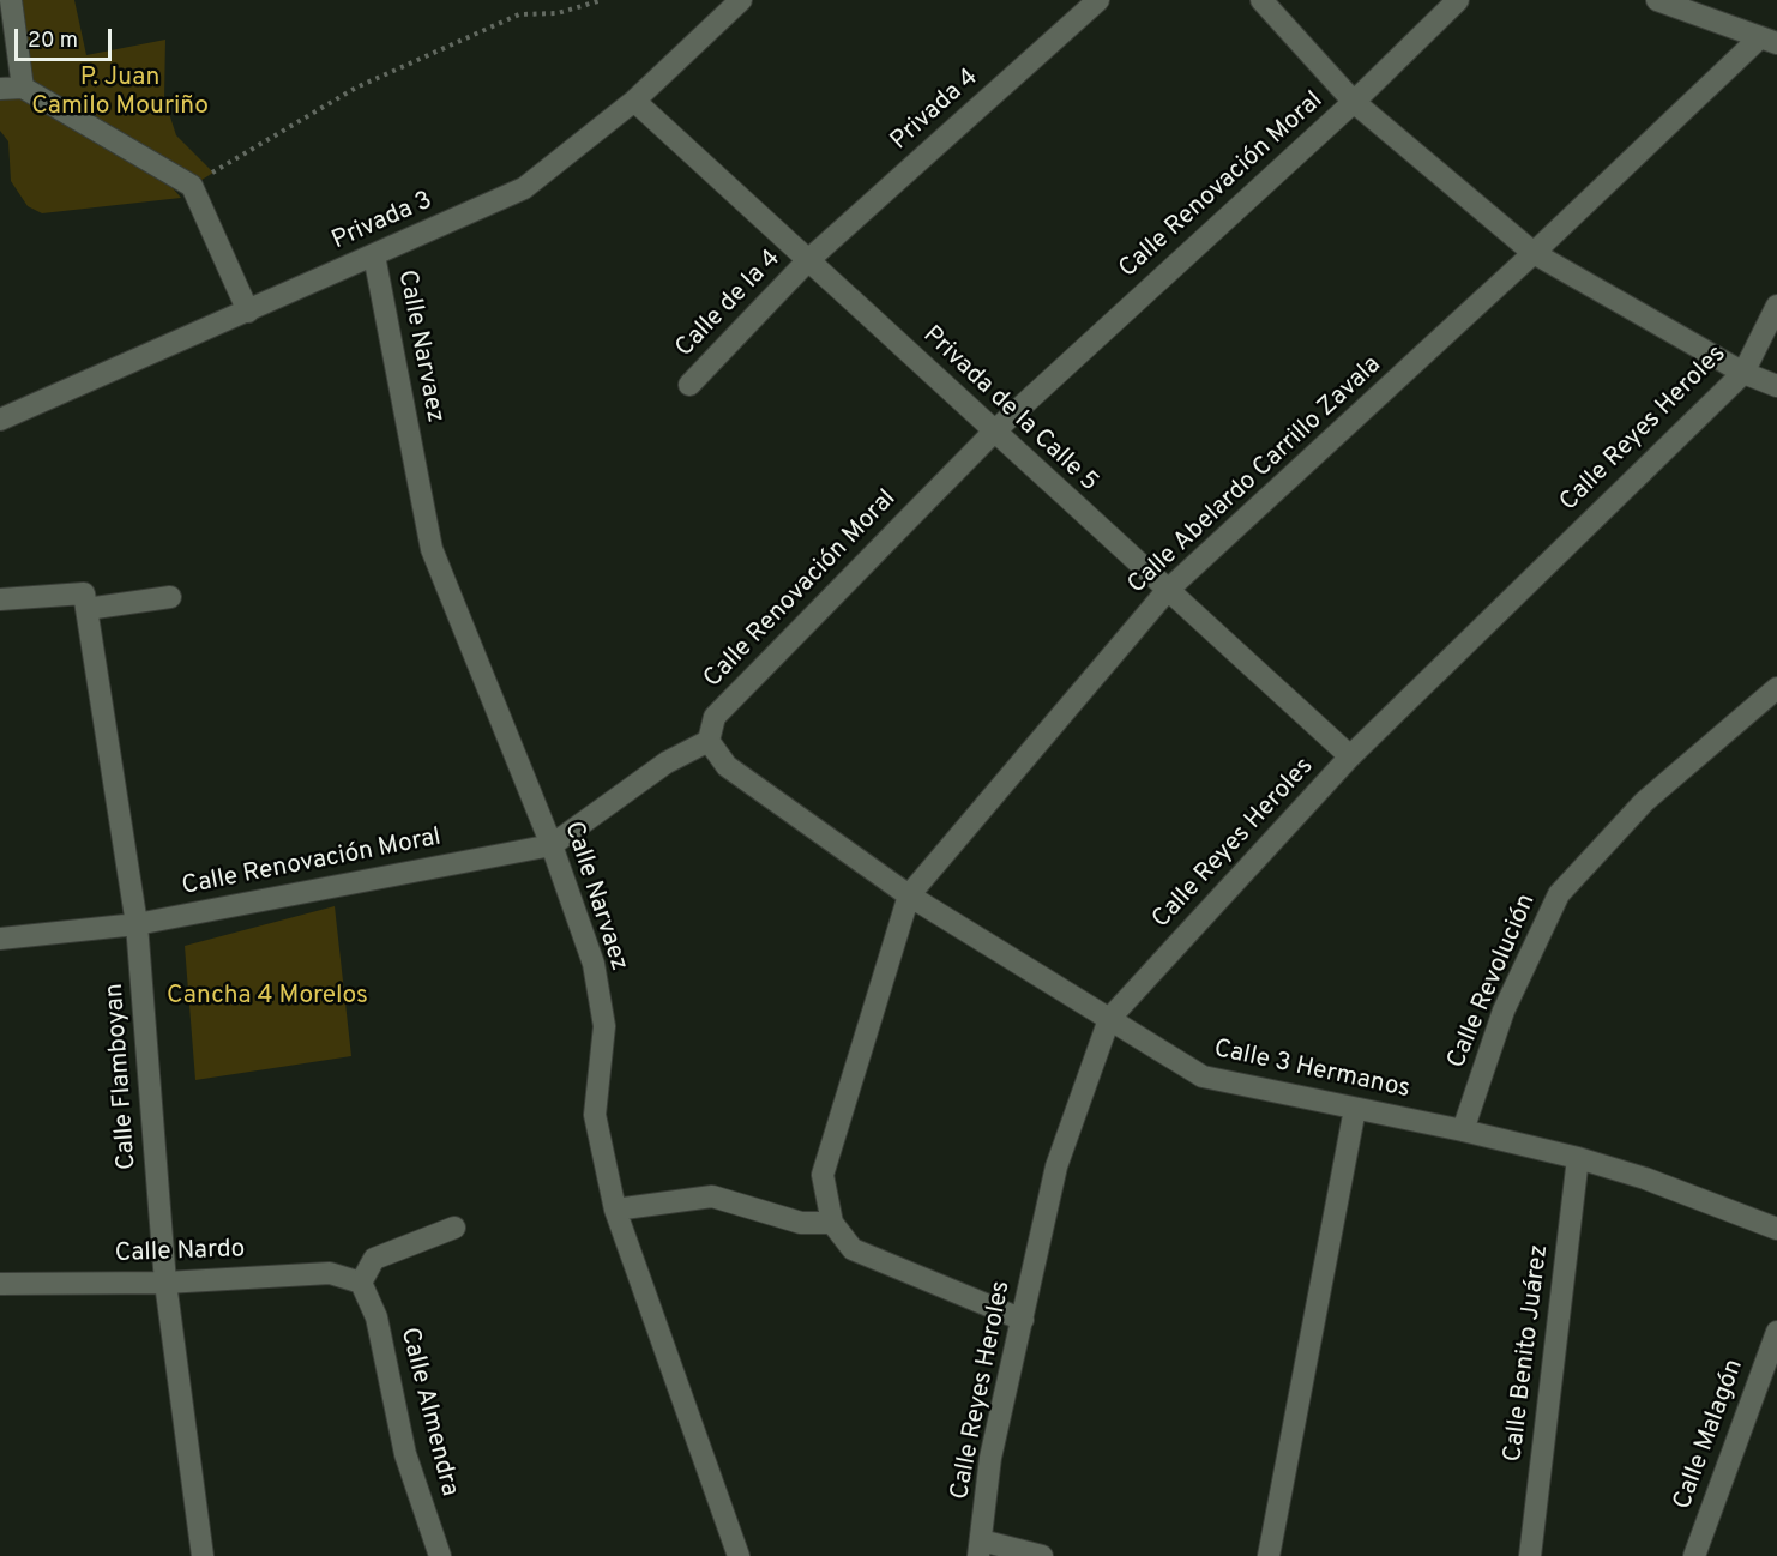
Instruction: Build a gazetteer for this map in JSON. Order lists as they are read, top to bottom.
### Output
{
  "streets": {
    "street": [
      "Privada 4",
      "Calle Renovación Moral",
      "Privada 3",
      "Calle de la 4",
      "Calle Narvaez",
      "Privada de la Calle 5",
      "Calle Reyes Heroles",
      "Calle Abelardo Carrillo Zavala",
      "Calle Revolución",
      "Calle 3 Hermanos",
      "Calle Flamboyan",
      "Calle Nardo",
      "Calle Benito Juárez",
      "Calle Almendra",
      "Calle Malagón"
    ]
  },
  "crossings": [
    ["Privada 4", "Calle de la 4"],
    ["Privada 4", "Privada de la Calle 5"],
    ["Calle Renovación Moral", "Calle Narvaez"],
    ["Calle Renovación Moral", "Privada de la Calle 5"],
    ["Calle Renovación Moral", "Calle 3 Hermanos"],
    ["Calle Renovación Moral", "Calle Flamboyan"],
    ["Privada 3", "Calle Narvaez"],
    ["Privada 3", "Privada de la Calle 5"],
    ["Calle de la 4", "Privada de la Calle 5"],
    ["Privada de la Calle 5", "Calle Reyes Heroles"],
    ["Privada de la Calle 5", "Calle Abelardo Carrillo Zavala"],
    ["Calle Reyes Heroles", "Calle 3 Hermanos"],
    ["Calle Abelardo Carrillo Zavala", "Calle 3 Hermanos"],
    ["Calle Revolución", "Calle 3 Hermanos"],
    ["Calle 3 Hermanos", "Calle Benito Juárez"],
    ["Calle Flamboyan", "Calle Nardo"],
    ["Calle Nardo", "Calle Almendra"]
  ],
  "parks": ["P. Juan Camilo Mouriño", "Cancha 4 Morelos"],
  "scale_bar": "20 m"
}
